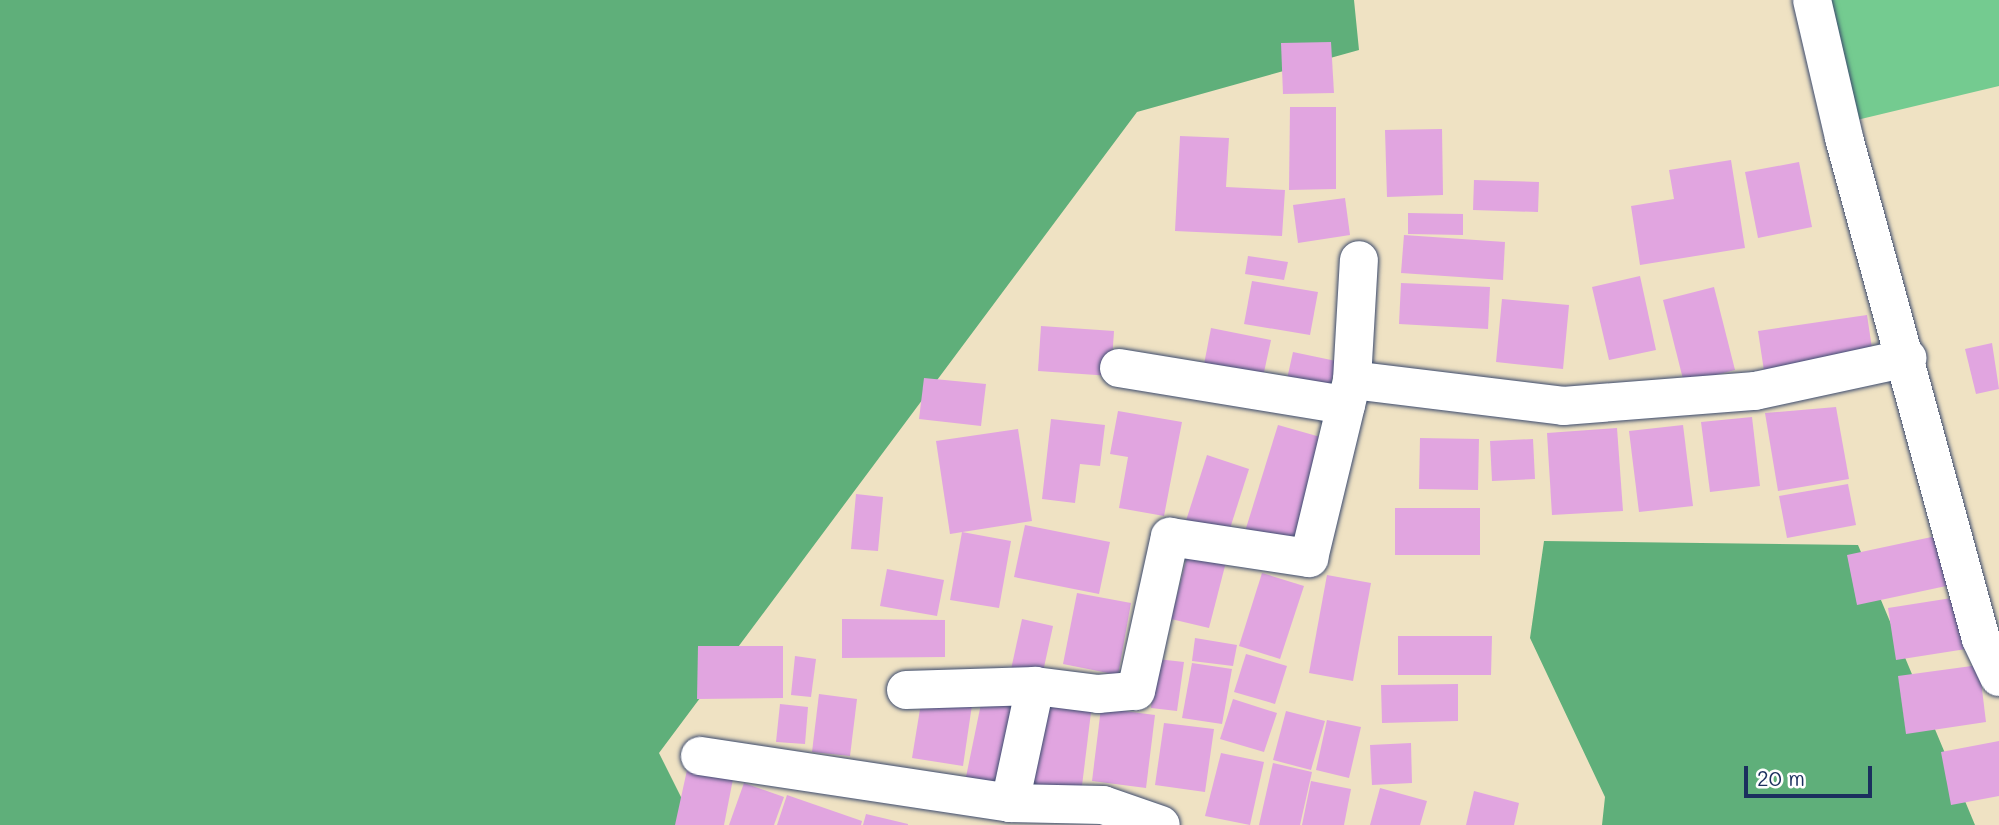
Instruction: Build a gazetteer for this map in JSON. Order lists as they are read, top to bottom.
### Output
{
  "scale_bar": "20 m"
}
